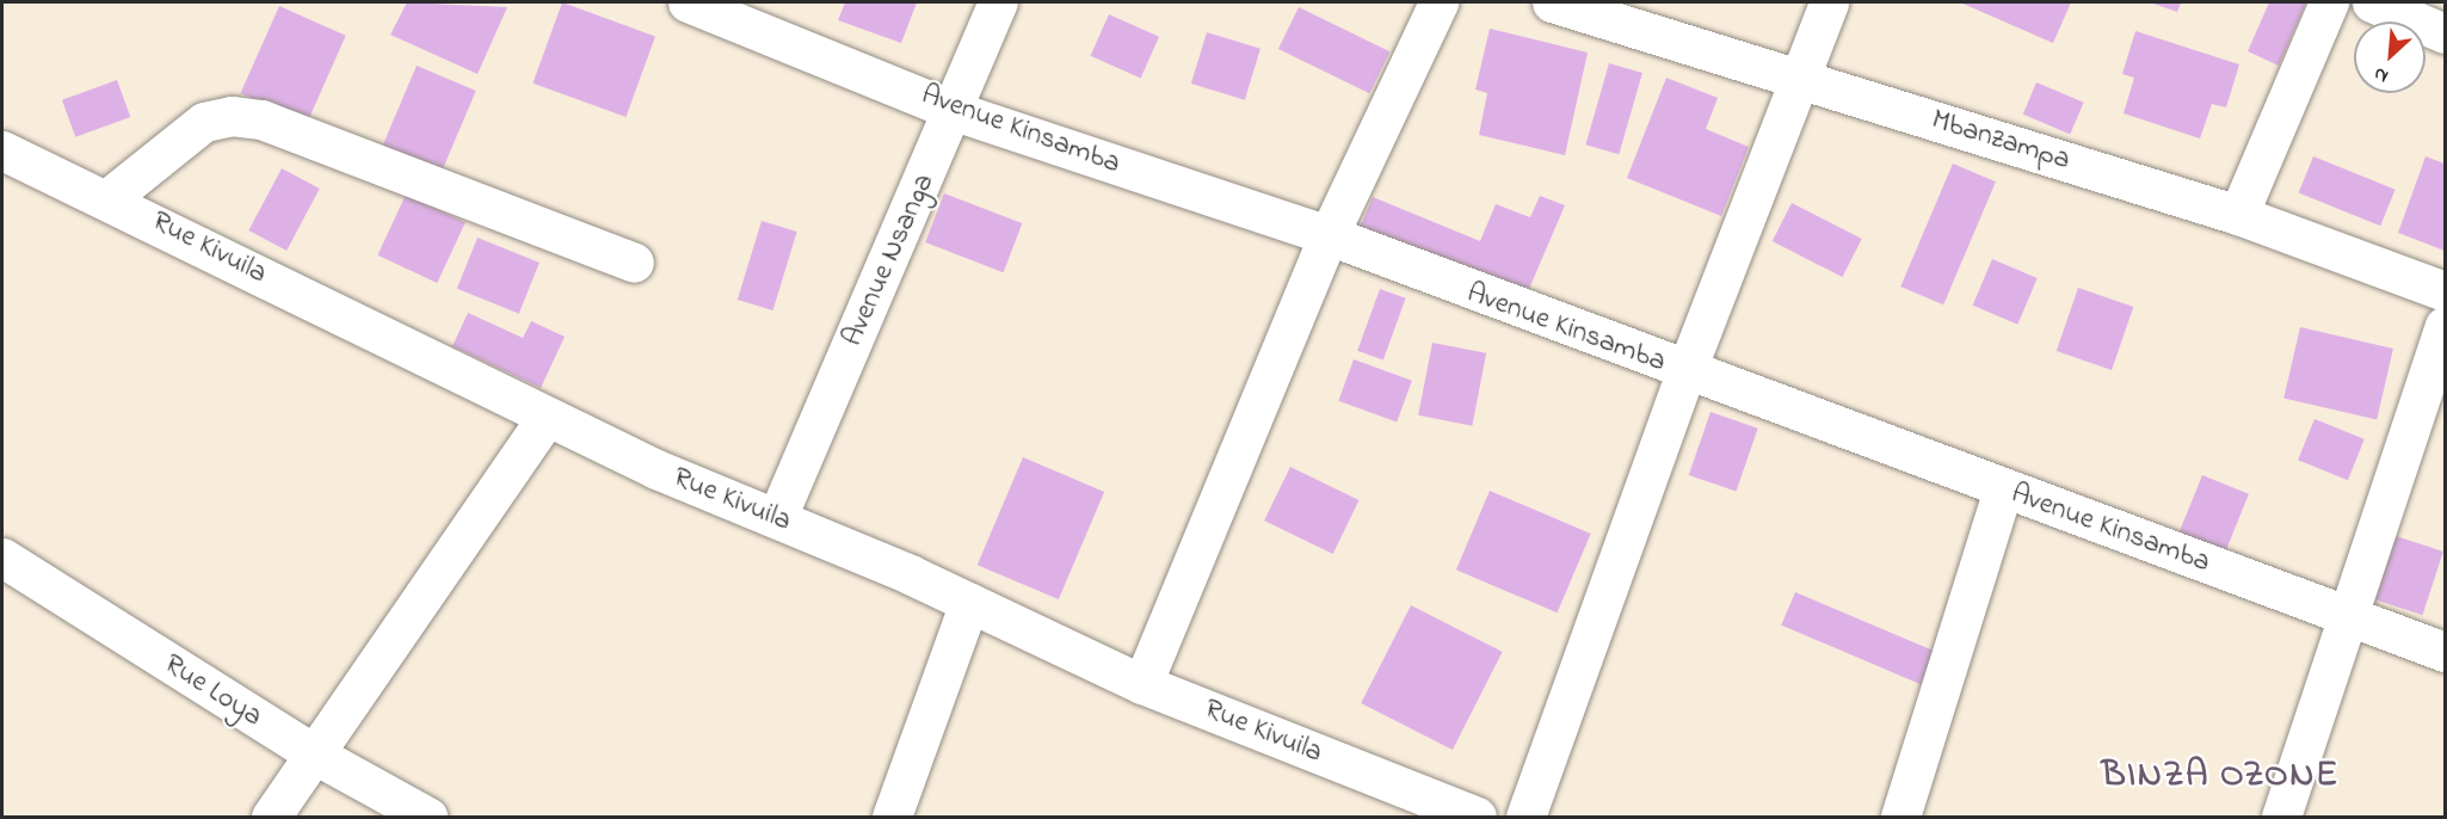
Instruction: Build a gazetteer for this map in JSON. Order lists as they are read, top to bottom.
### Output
{
  "streets": {
    "street": [
      "Avenue Kinsamba",
      "Mbanzampa",
      "Rue Kivuila",
      "Avenue Nsanga",
      "Rue Loya"
    ]
  },
  "crossings": [
    ["Avenue Kinsamba", "Avenue Nsanga"],
    ["Rue Kivuila", "Avenue Nsanga"]
  ],
  "districts": ["BINZA OZONE"],
  "north": "bottom left"
}
